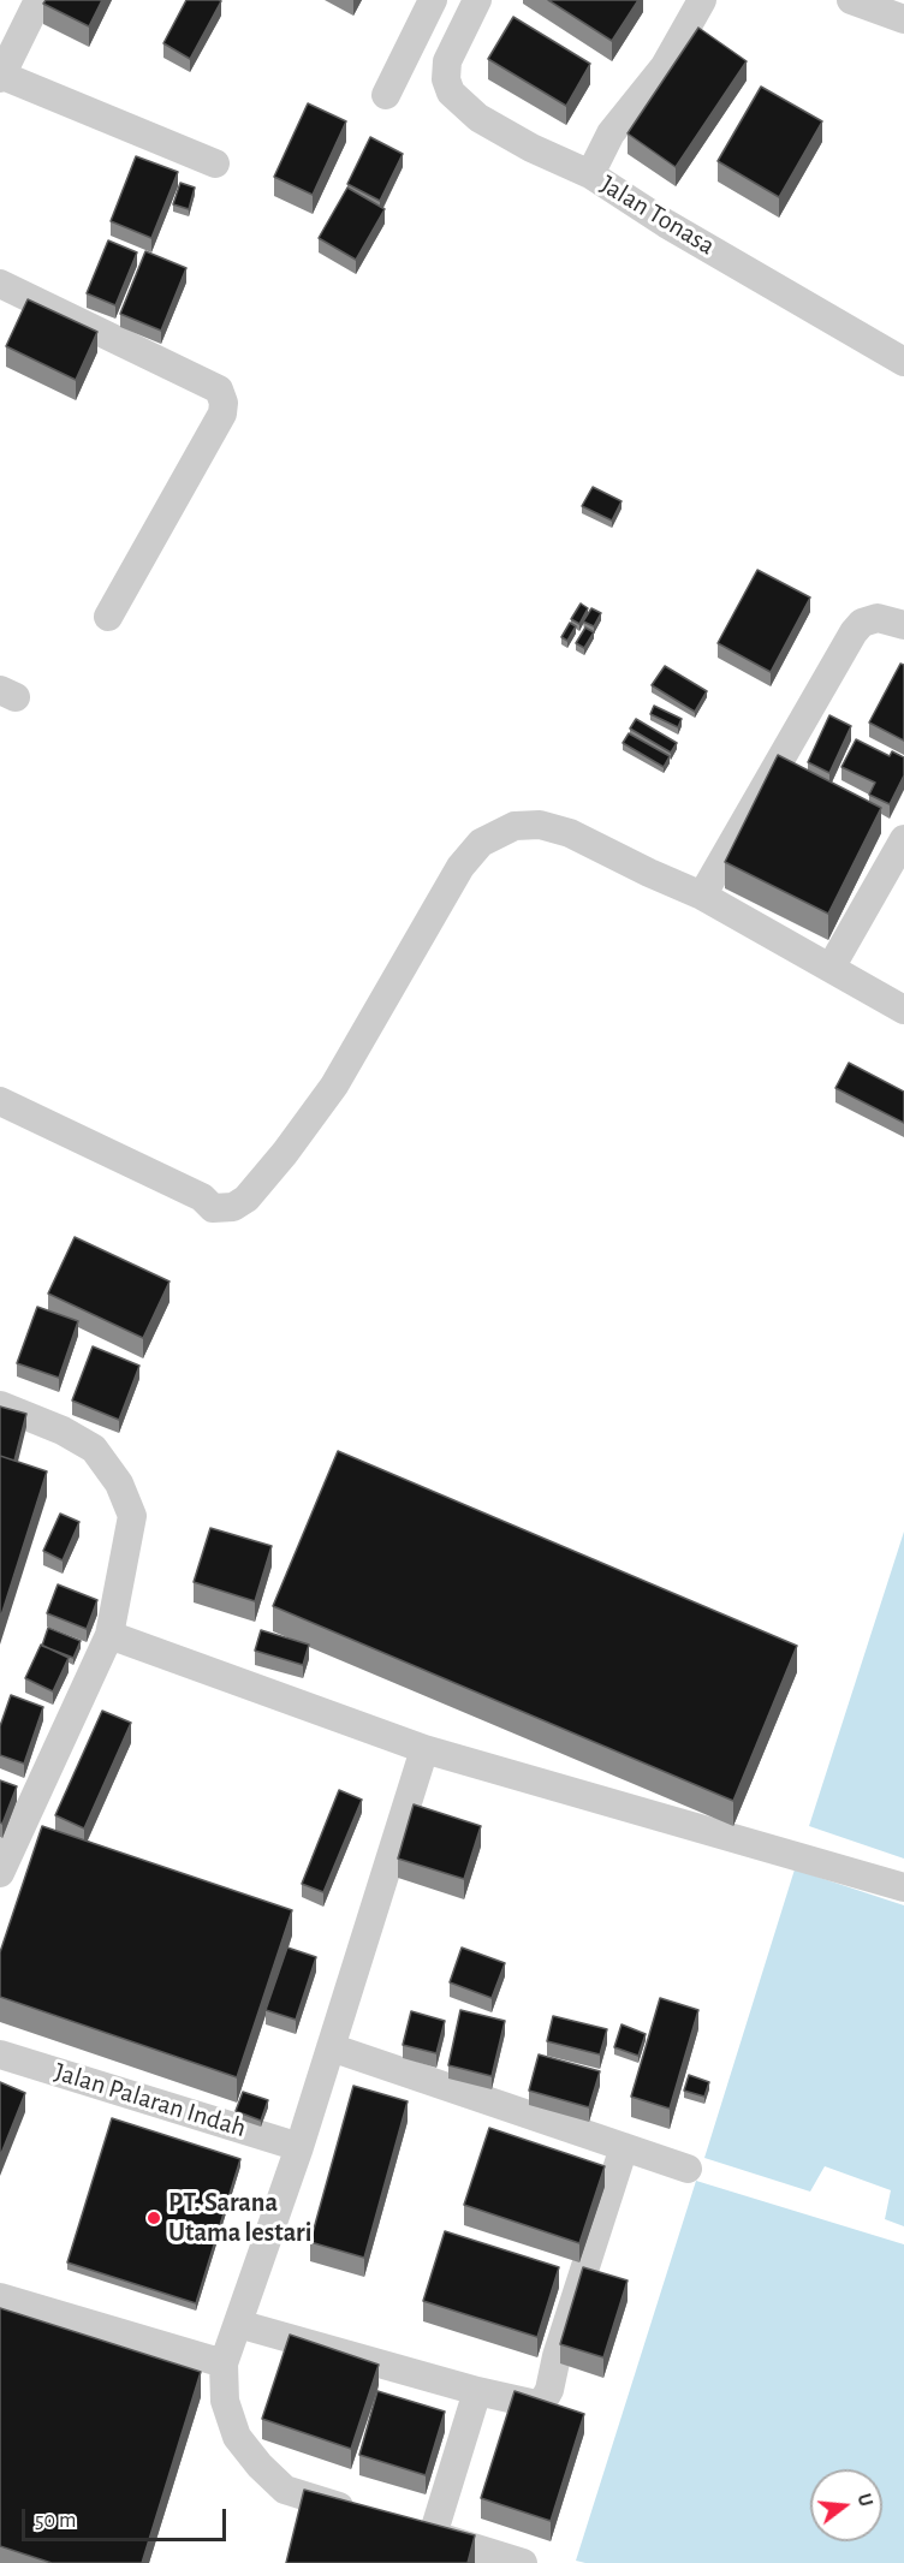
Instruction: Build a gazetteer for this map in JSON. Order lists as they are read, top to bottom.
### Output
{
  "streets": {
    "street": ["Jalan Tonasa", "Jalan Palaran Indah"]
  },
  "places": ["PT. Sarana Utama lestari"],
  "scale_bar": "50 m",
  "north": "right"
}
